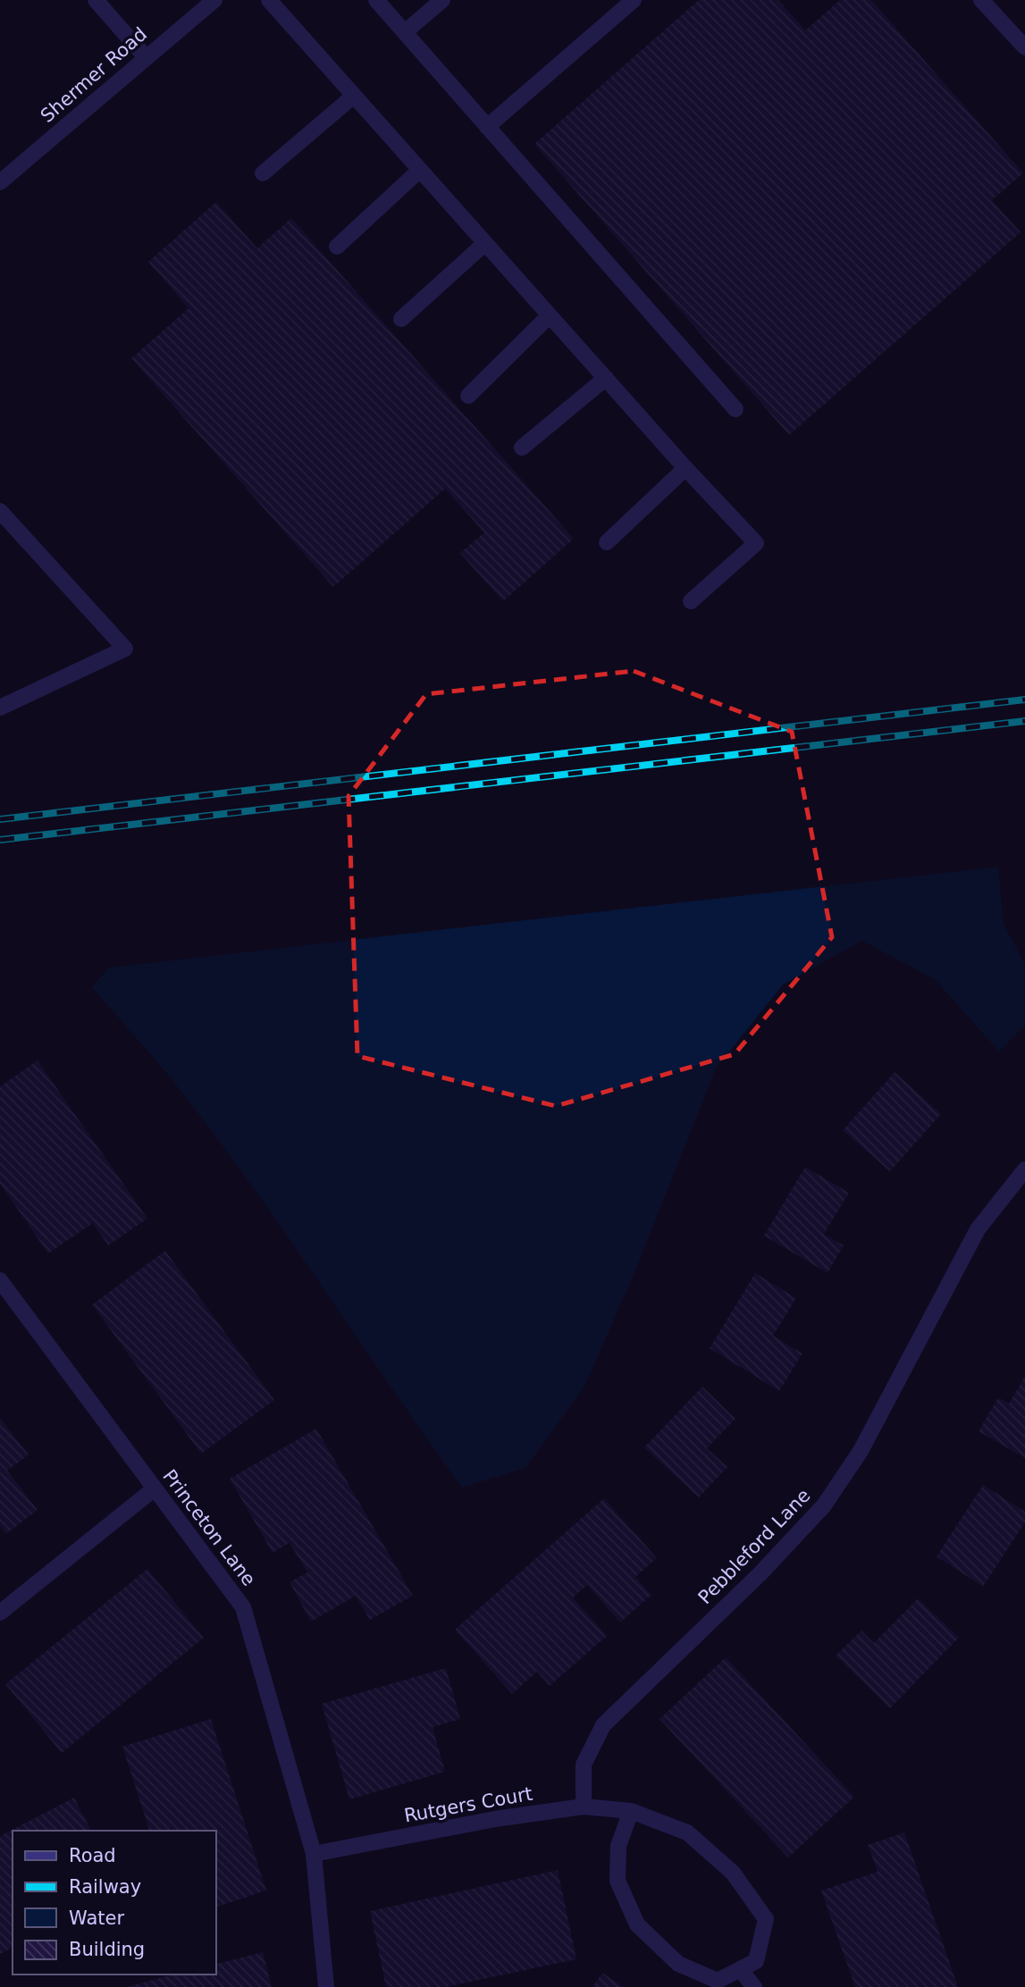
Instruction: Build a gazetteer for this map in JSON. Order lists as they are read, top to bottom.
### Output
{
  "streets": {
    "street": [
      "Shermer Road",
      "Princeton Lane",
      "Pebbleford Lane",
      "Rutgers Court"
    ]
  },
  "crossings": [
    ["Princeton Lane", "Rutgers Court"],
    ["Pebbleford Lane", "Rutgers Court"]
  ],
  "legend": [
    "Road",
    "Railway",
    "Water",
    "Building"
  ]
}
